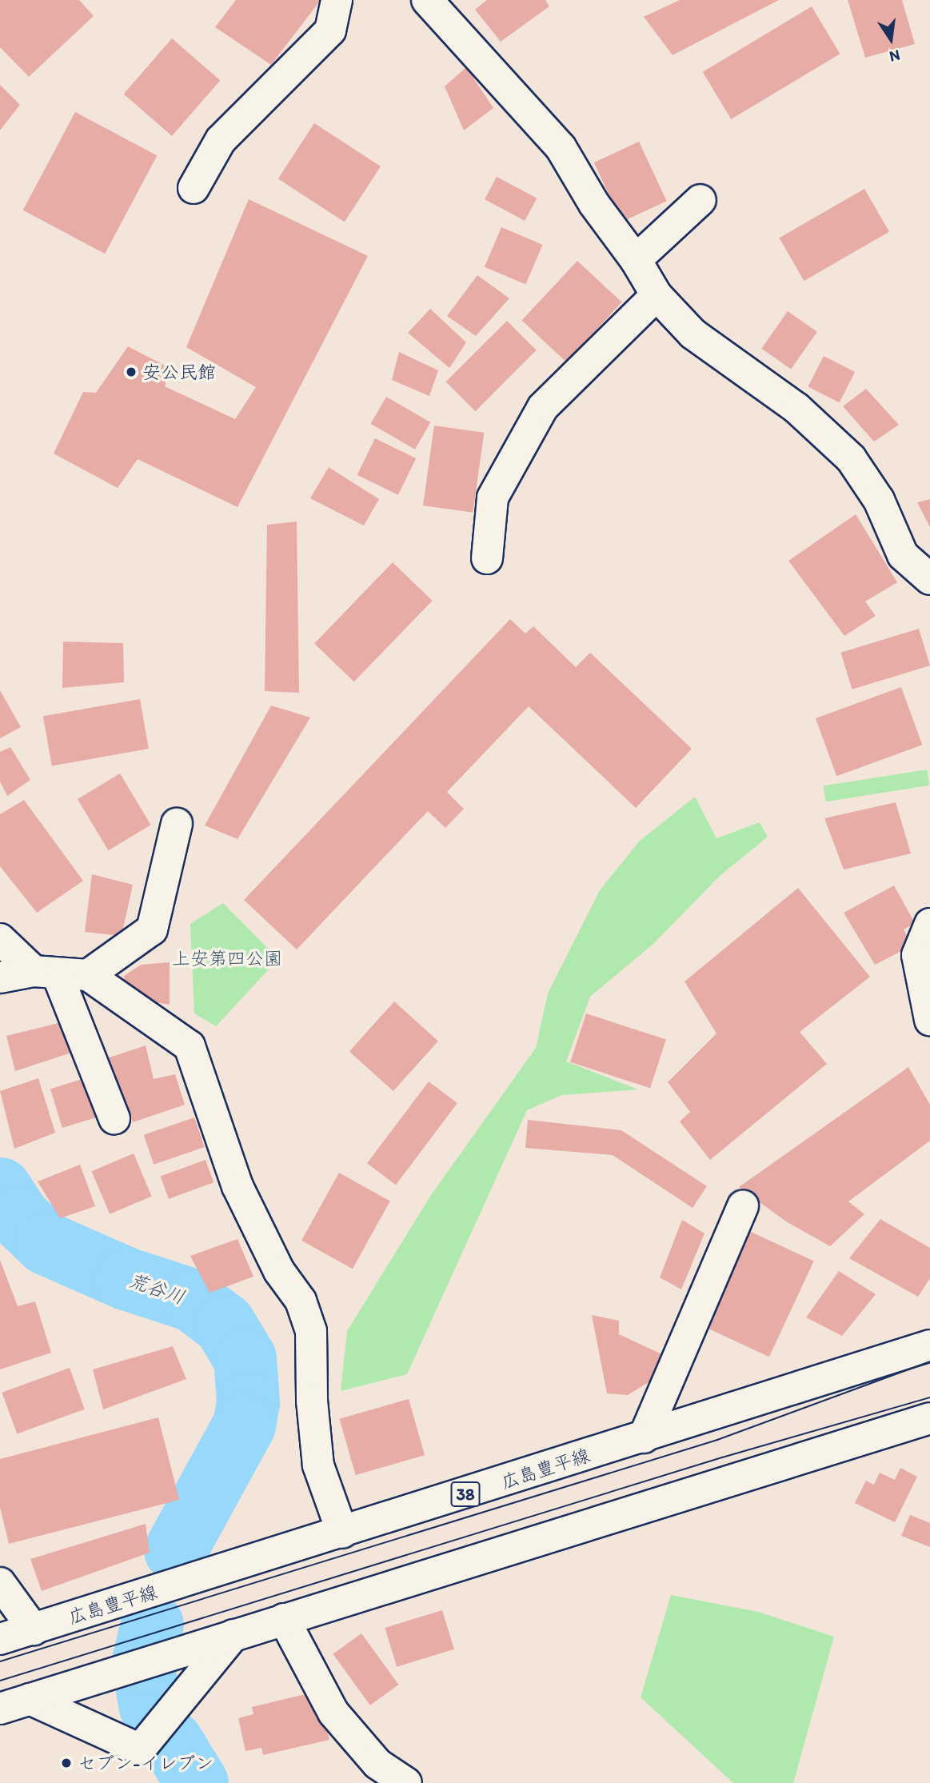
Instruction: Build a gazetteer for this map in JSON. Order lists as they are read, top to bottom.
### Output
{
  "streets": {
    "street": ["広島豊平線", "38"]
  },
  "water": ["荒谷川"],
  "parks": ["上安第四公園"],
  "places": ["安公民館", "セブン-イレブン"],
  "north": "bottom"
}
